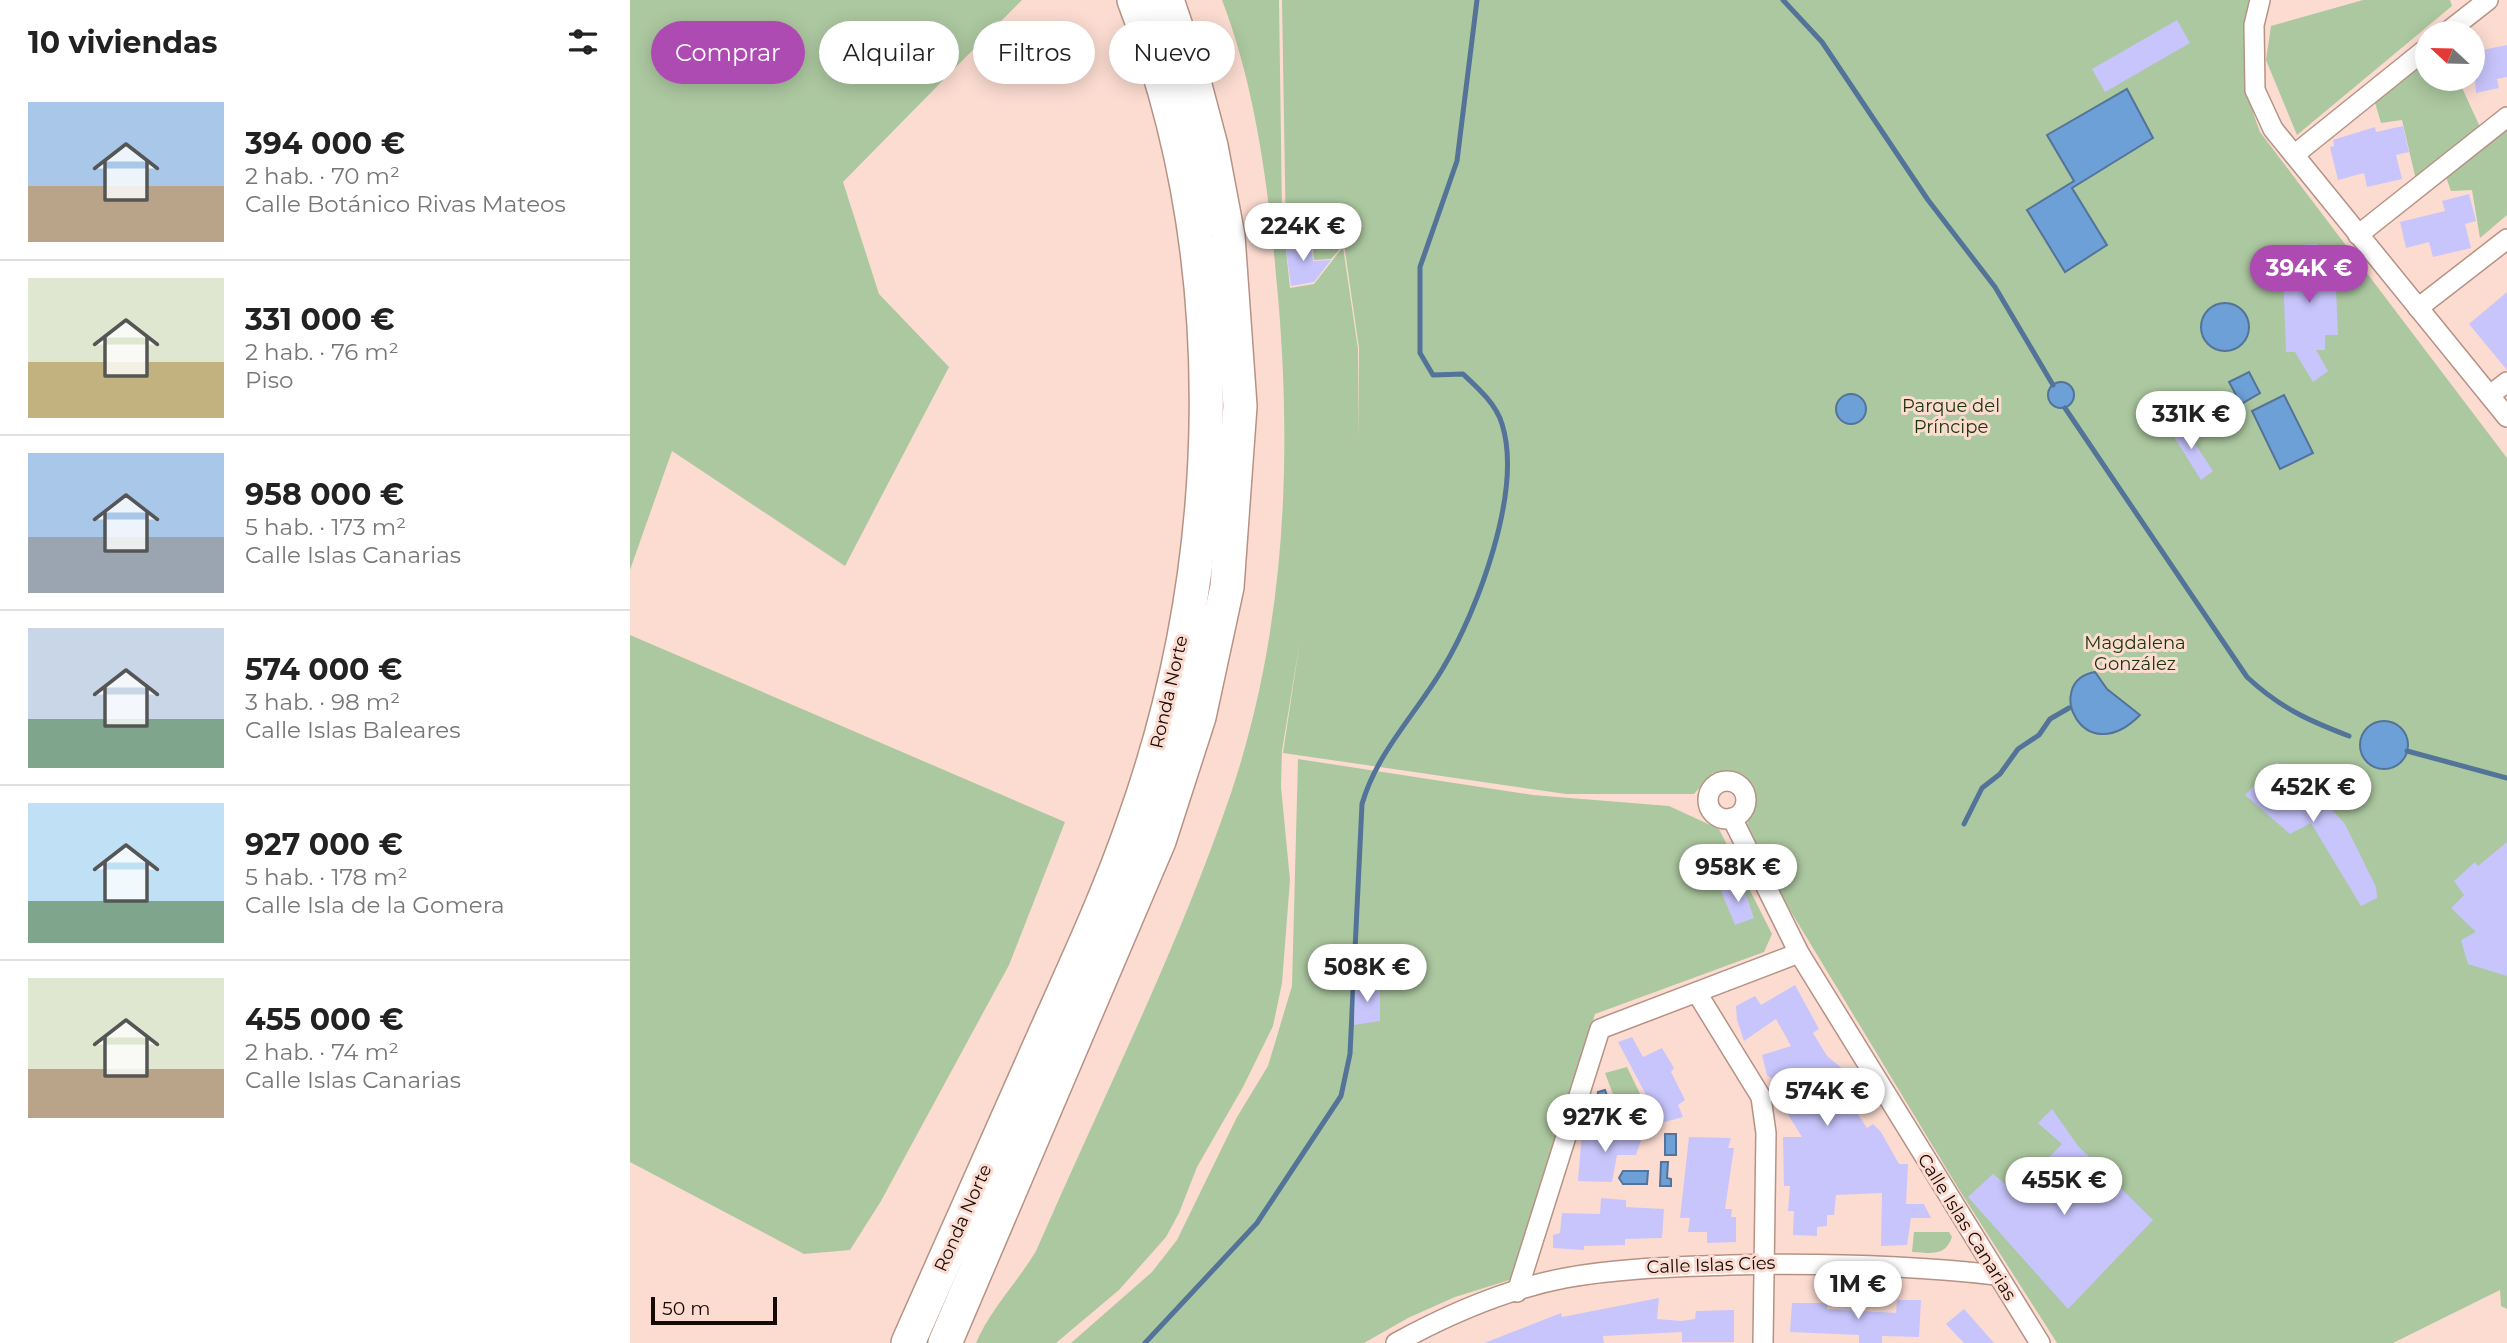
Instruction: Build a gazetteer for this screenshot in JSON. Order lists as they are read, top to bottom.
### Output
{
  "streets": {
    "highway": ["Ronda Norte"],
    "street": ["Calle Islas Canarias", "Calle Islas Cíes"]
  },
  "crossings": [
    ["Calle Islas Canarias", "Calle Islas Cíes"]
  ],
  "parks": ["Parque del Príncipe", "Magdalena González"],
  "scale_bar": "50 m",
  "north": "left",
  "page": {
    "heading": "10 viviendas",
    "chip": [
      "Comprar",
      "Alquilar",
      "Filtros",
      "Nuevo"
    ],
    "list": [
      {
        "name": "394 000 €",
        "note": "2 hab. · 70 m² · Calle Botánico Rivas Mateos"
      },
      {
        "name": "331 000 €",
        "note": "2 hab. · 76 m² · Piso"
      },
      {
        "name": "958 000 €",
        "note": "5 hab. · 173 m² · Calle Islas Canarias"
      },
      {
        "name": "574 000 €",
        "note": "3 hab. · 98 m² · Calle Islas Baleares"
      },
      {
        "name": "927 000 €",
        "note": "5 hab. · 178 m² · Calle Isla de la Gomera"
      },
      {
        "name": "455 000 €",
        "note": "2 hab. · 74 m² · Calle Islas Canarias"
      }
    ],
    "price": [
      "224K €",
      "394K €",
      "331K €",
      "452K €",
      "958K €",
      "508K €",
      "574K €",
      "927K €",
      "455K €",
      "1M €"
    ],
    "scale": "50 m"
  }
}
